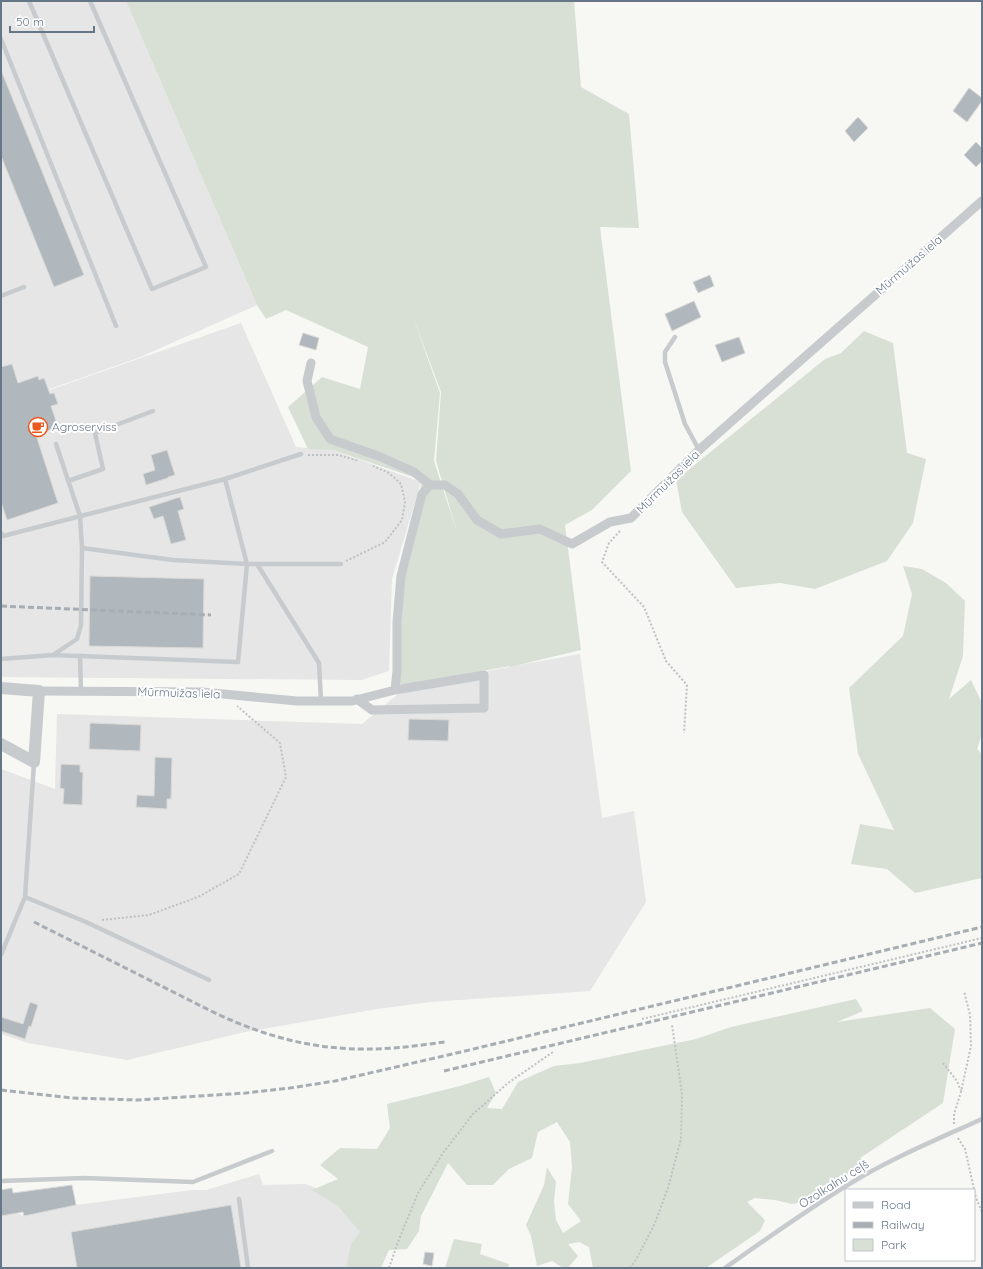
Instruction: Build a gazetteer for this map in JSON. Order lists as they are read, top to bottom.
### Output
{
  "streets": {
    "street": ["Mūrmuižas iela"],
    "lane": ["Ozolkalnu ceļš"]
  },
  "places": {
    "cafe": ["Agroserviss"]
  },
  "legend": ["Road", "Railway", "Park"],
  "scale_bar": "50 m"
}
